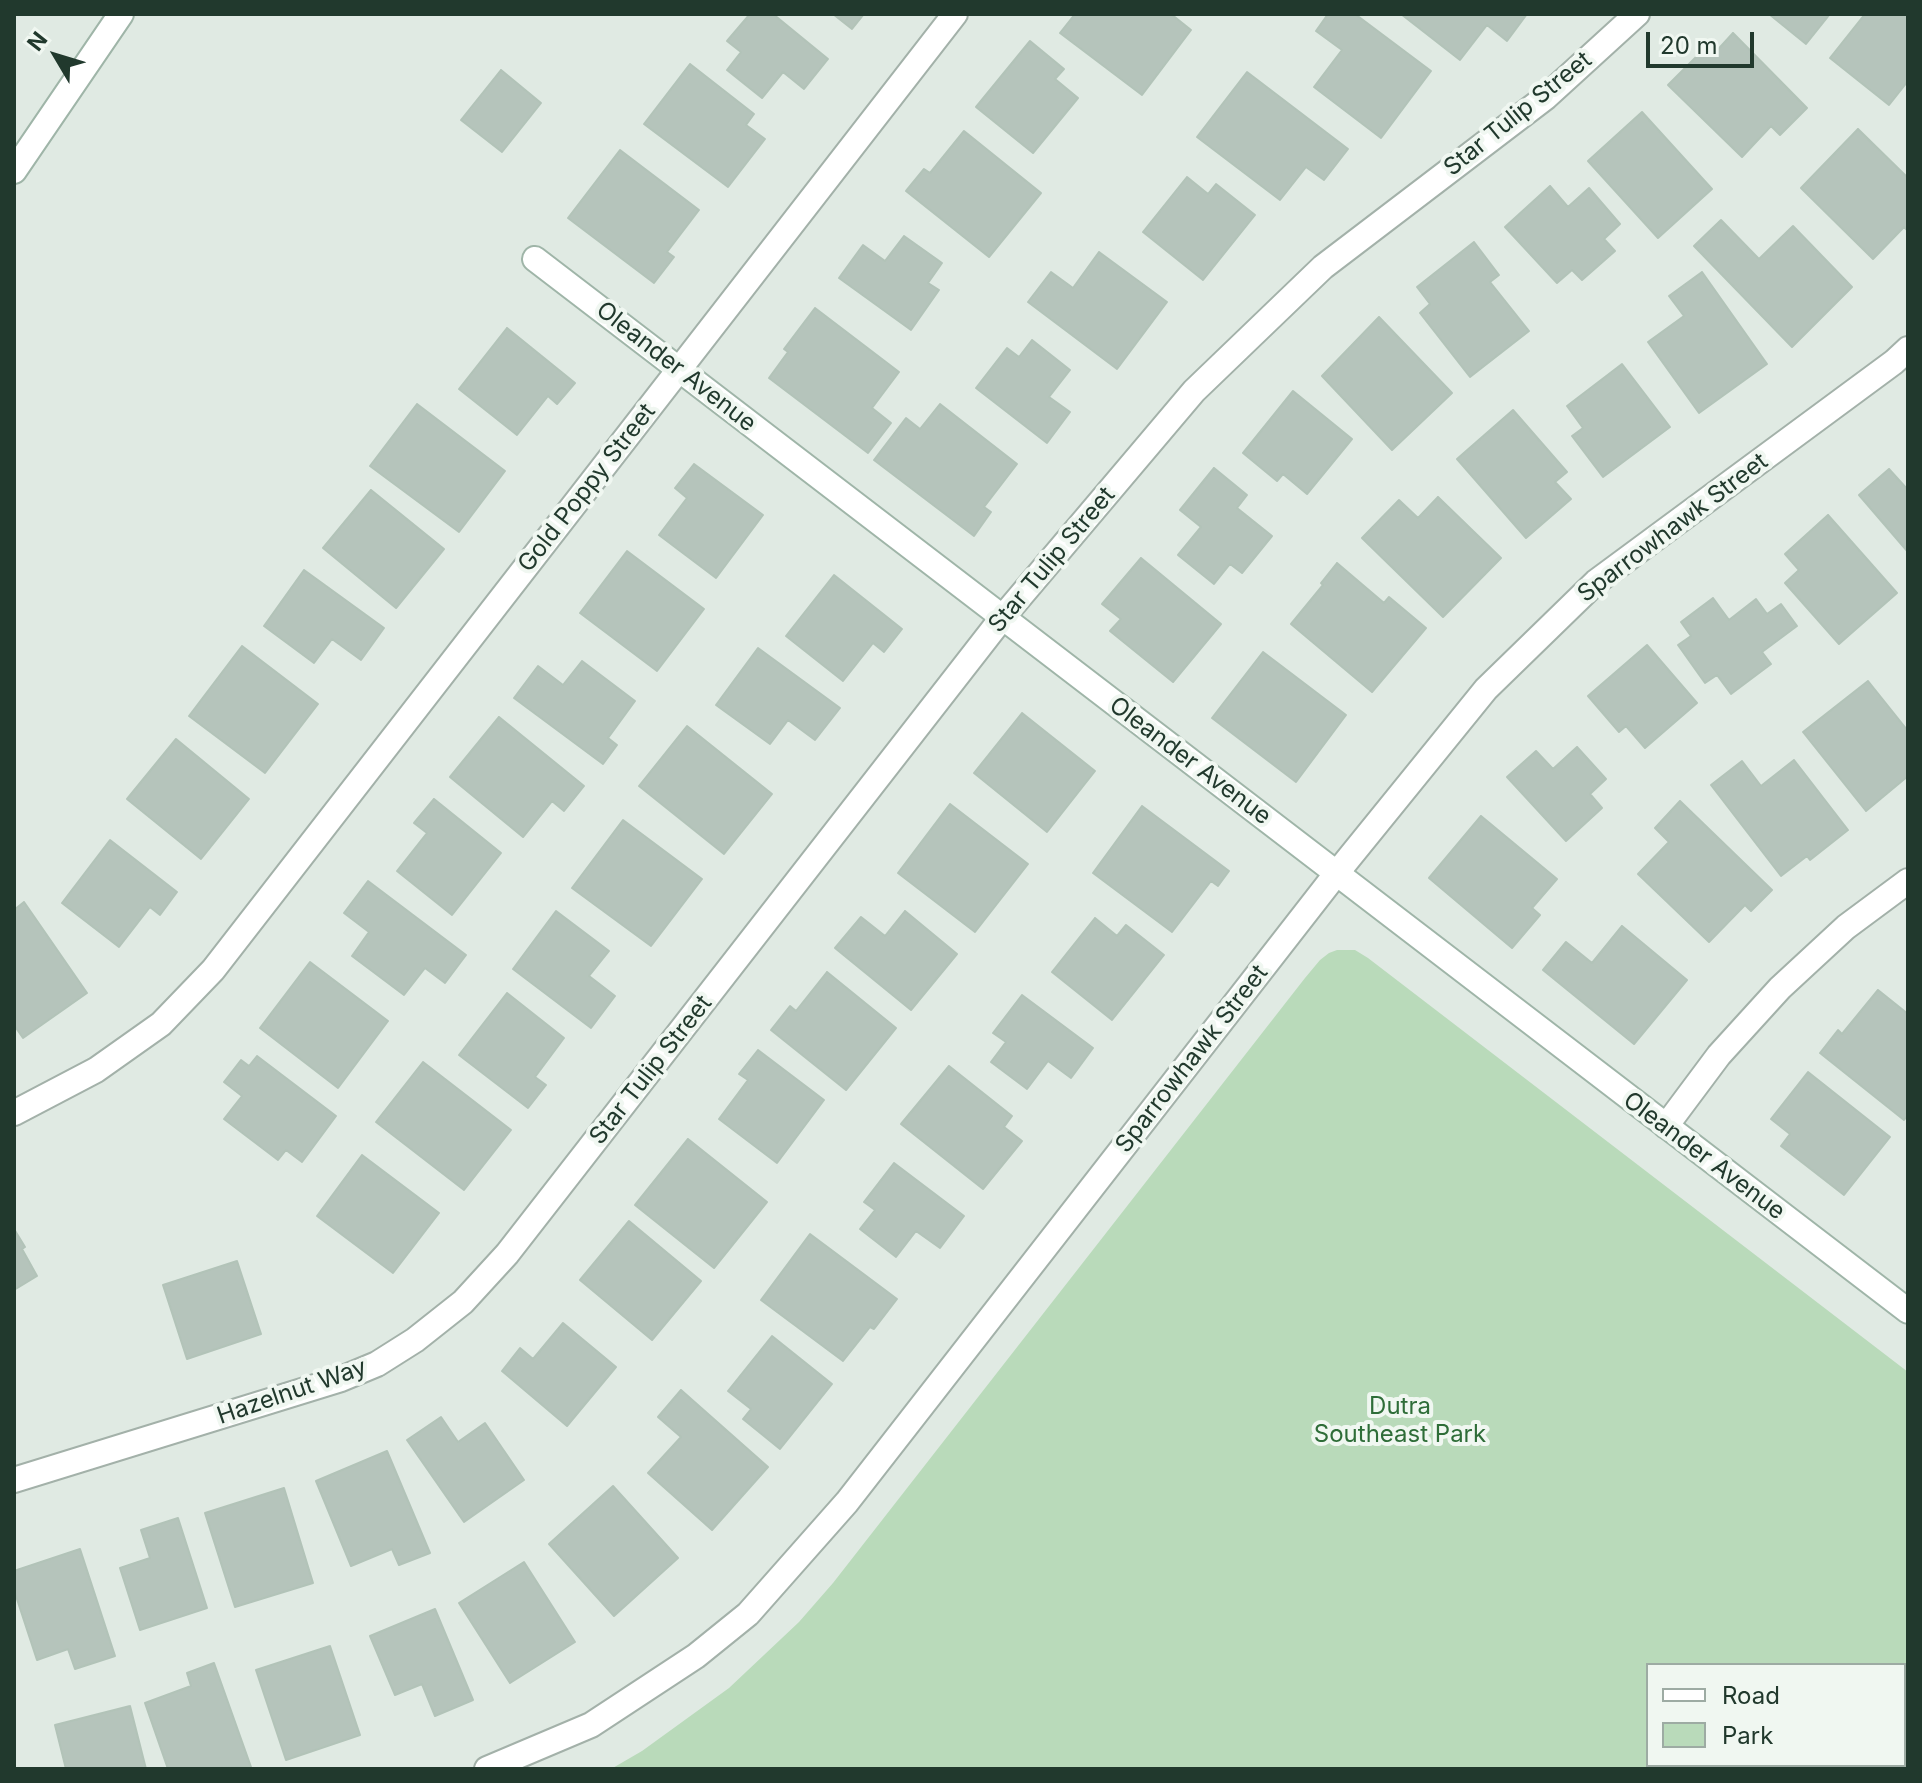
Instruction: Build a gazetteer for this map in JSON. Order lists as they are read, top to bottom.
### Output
{
  "streets": {
    "street": [
      "Star Tulip Street",
      "Oleander Avenue",
      "Gold Poppy Street",
      "Sparrowhawk Street",
      "Hazelnut Way"
    ]
  },
  "crossings": [
    ["Star Tulip Street", "Oleander Avenue"],
    ["Star Tulip Street", "Hazelnut Way"],
    ["Oleander Avenue", "Gold Poppy Street"],
    ["Oleander Avenue", "Sparrowhawk Street"]
  ],
  "parks": ["Dutra Southeast Park"],
  "legend": ["Road", "Park"],
  "scale_bar": "20 m",
  "north": "top left"
}
